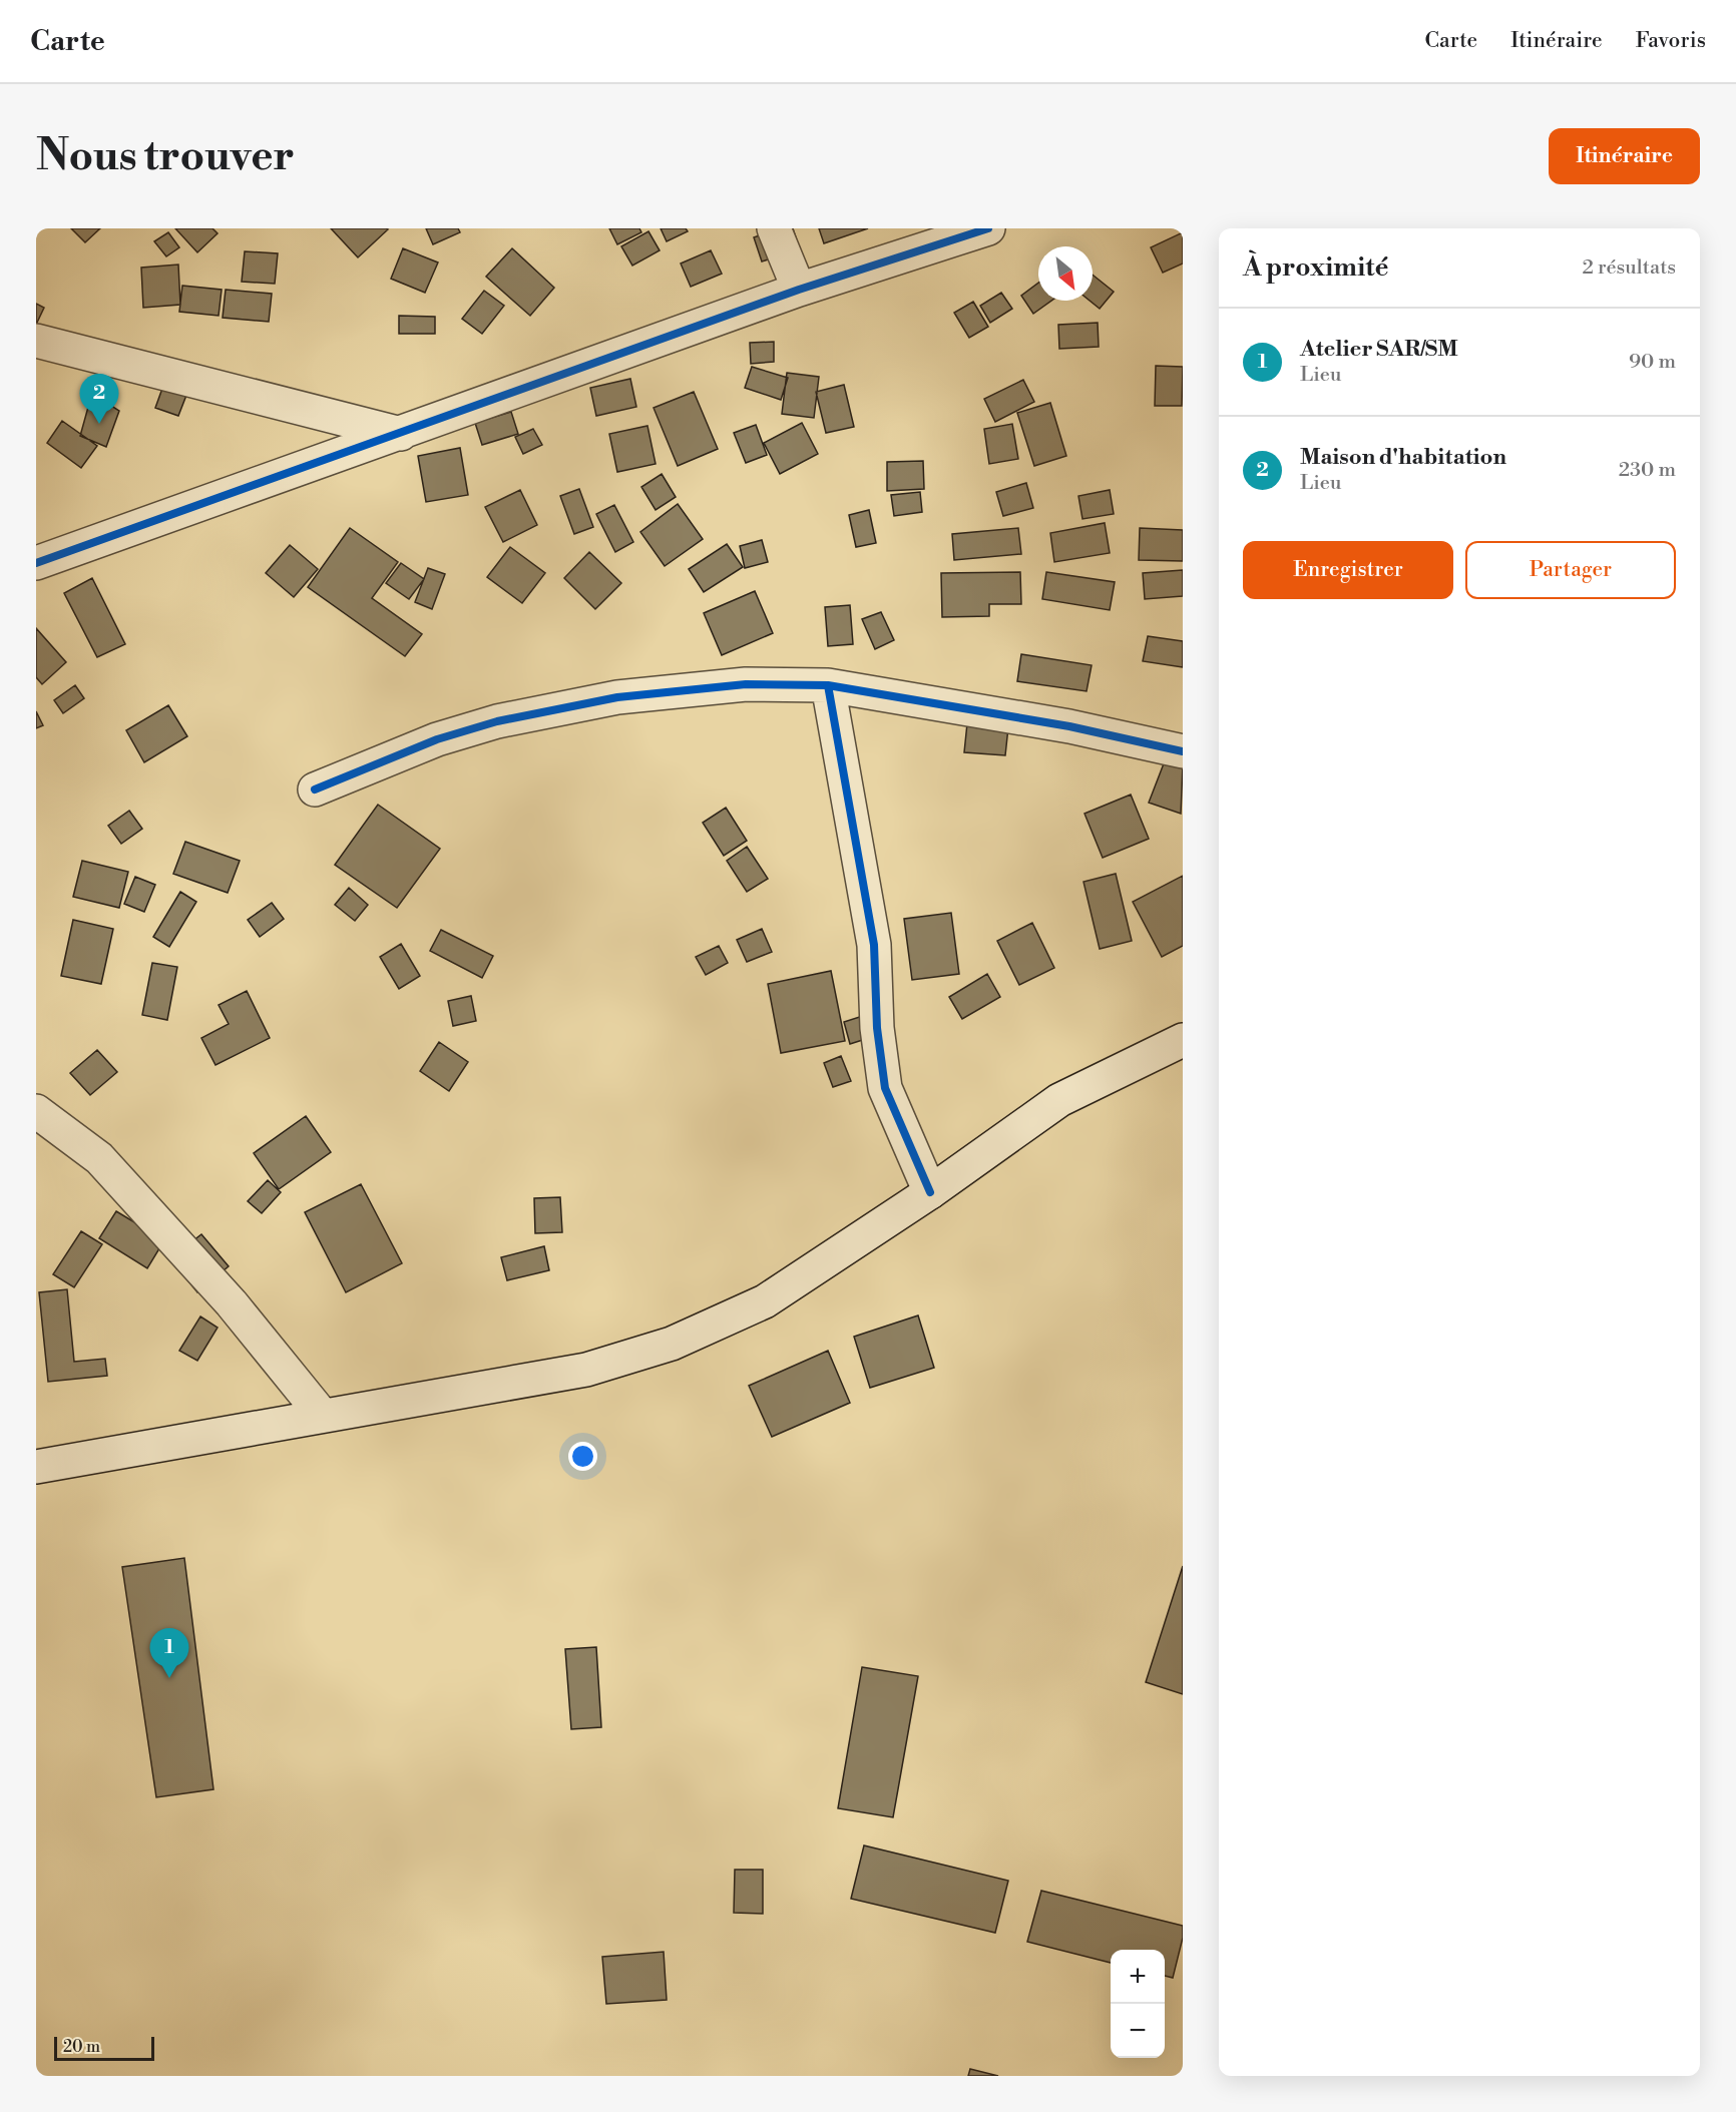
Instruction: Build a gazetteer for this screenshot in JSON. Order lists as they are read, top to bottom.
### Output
{
  "scale_bar": "20 m",
  "north": "bottom right",
  "page": {
    "header": "Carte",
    "nav": ["Carte", "Itinéraire", "Favoris"],
    "buttons": [
      "Itinéraire",
      ["Enregistrer", "Partager"]
    ],
    "title": "Nous trouver",
    "heading": ["À proximité", "2 résultats"],
    "list": [
      {
        "mark": "1",
        "name": "Atelier SAR/SM",
        "note": "Lieu",
        "value": "90 m"
      },
      {
        "mark": "2",
        "name": "Maison d'habitation",
        "note": "Lieu",
        "value": "230 m"
      }
    ],
    "pins": ["2", "1"],
    "map_buttons": ["+", "−"],
    "scale": "20 m"
  }
}
